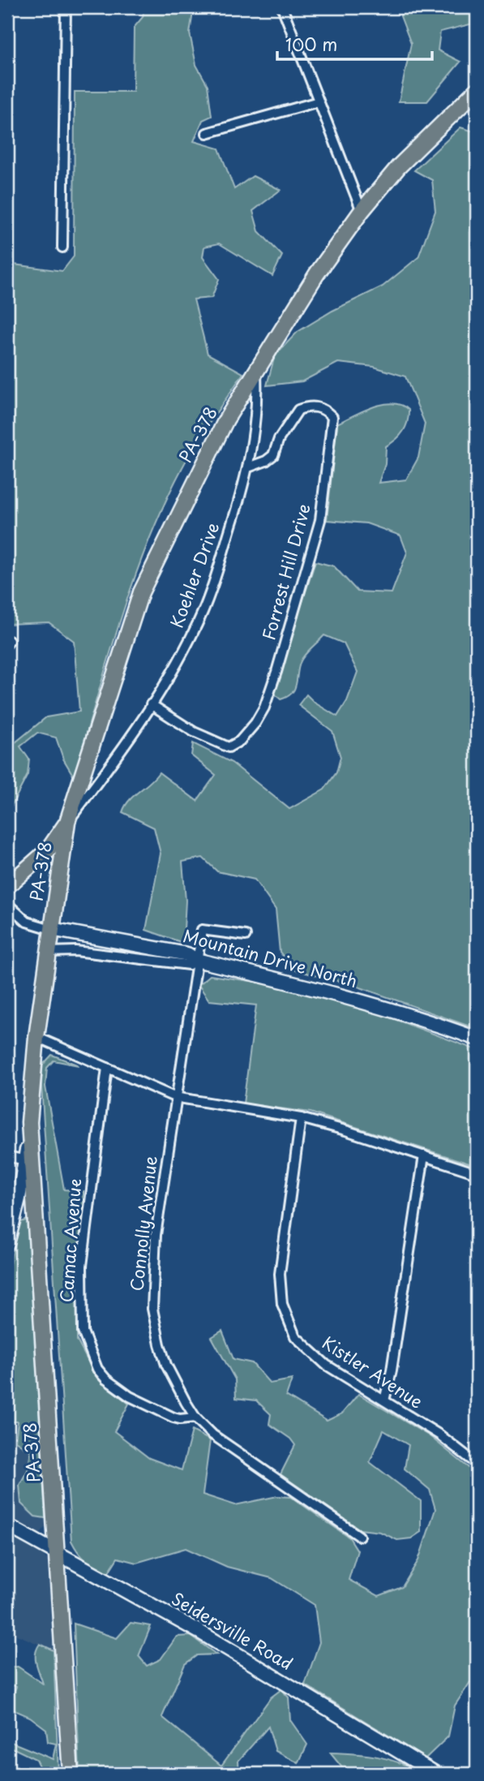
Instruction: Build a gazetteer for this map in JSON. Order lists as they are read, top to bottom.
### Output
{
  "streets": {
    "main road": ["PA-378"],
    "street": [
      "Forrest Hill Drive",
      "Koehler Drive",
      "Mountain Drive North",
      "Connolly Avenue",
      "Camac Avenue",
      "Kistler Avenue",
      "Seidersville Road"
    ]
  },
  "crossings": [
    ["PA-378", "Koehler Drive"],
    ["PA-378", "Mountain Drive North"],
    ["PA-378", "Seidersville Road"],
    ["Forrest Hill Drive", "Koehler Drive"],
    ["Mountain Drive North", "Connolly Avenue"],
    ["Connolly Avenue", "Camac Avenue"]
  ],
  "scale_bar": "100 m"
}
